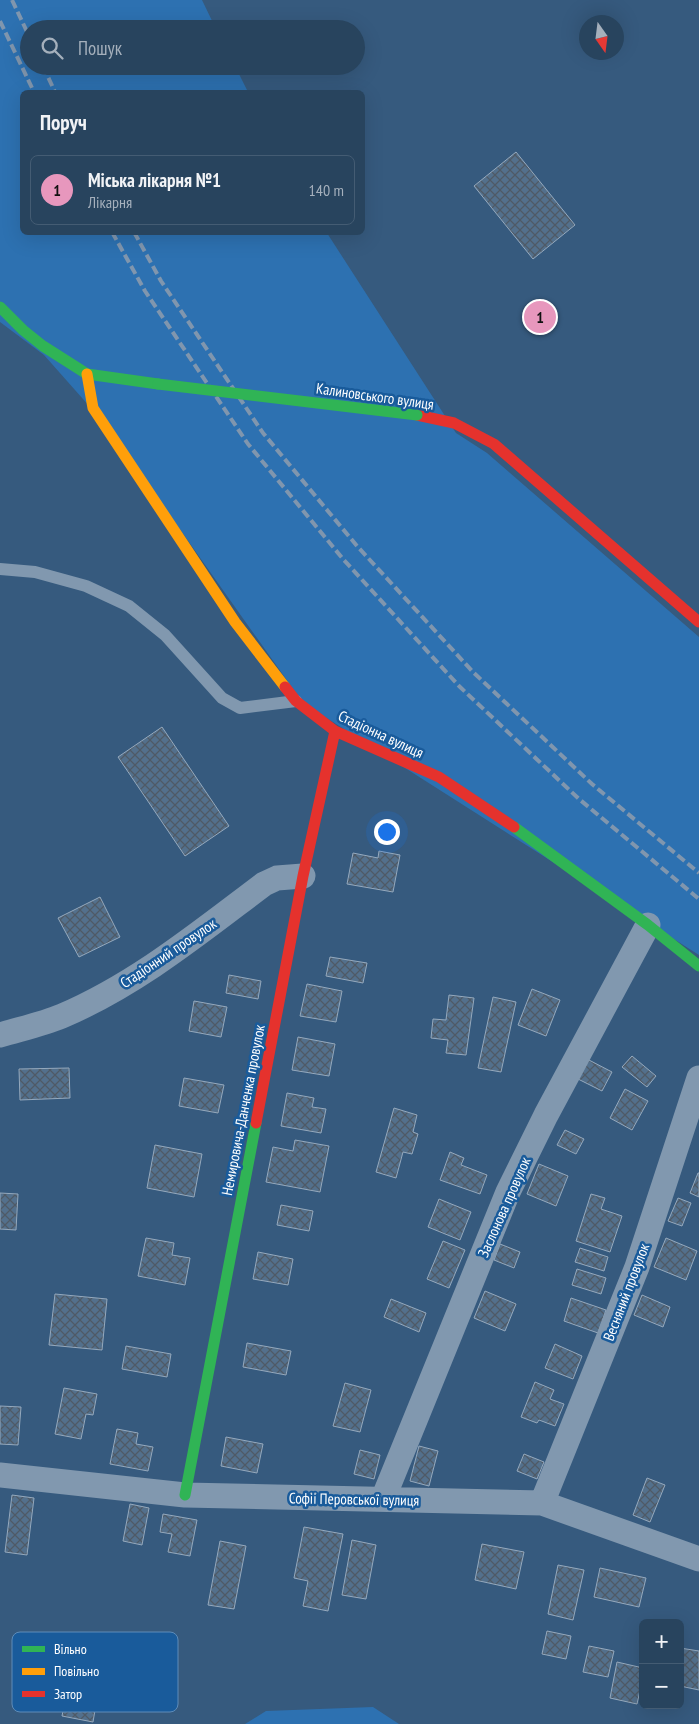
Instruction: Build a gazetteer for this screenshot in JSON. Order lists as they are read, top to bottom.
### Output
{
  "streets": {
    "street": [
      "Калиновського вулиця",
      "Стадіонна вулиця",
      "Стадіонний провулок",
      "Немировича-Данченка провулок",
      "Заслонова провулок",
      "Весняний провулок",
      "Софіі Перовської вулиця"
    ]
  },
  "crossings": [
    ["Калиновського вулиця", "Стадіонна вулиця"],
    ["Стадіонна вулиця", "Немировича-Данченка провулок"],
    ["Стадіонна вулиця", "Заслонова провулок"],
    ["Стадіонний провулок", "Немировича-Данченка провулок"],
    ["Немировича-Данченка провулок", "Софіі Перовської вулиця"],
    ["Заслонова провулок", "Софіі Перовської вулиця"],
    ["Весняний провулок", "Софіі Перовської вулиця"]
  ],
  "legend": ["Вільно", "Повільно", "Затор"],
  "north": "bottom",
  "page": {
    "search": "Пошук",
    "heading": "Поруч",
    "list": [
      {
        "mark": "1",
        "name": "Міська лікарня №1",
        "note": "Лікарня",
        "value": "140 m"
      }
    ],
    "pins": "1",
    "map_buttons": ["+", "−"]
  }
}
